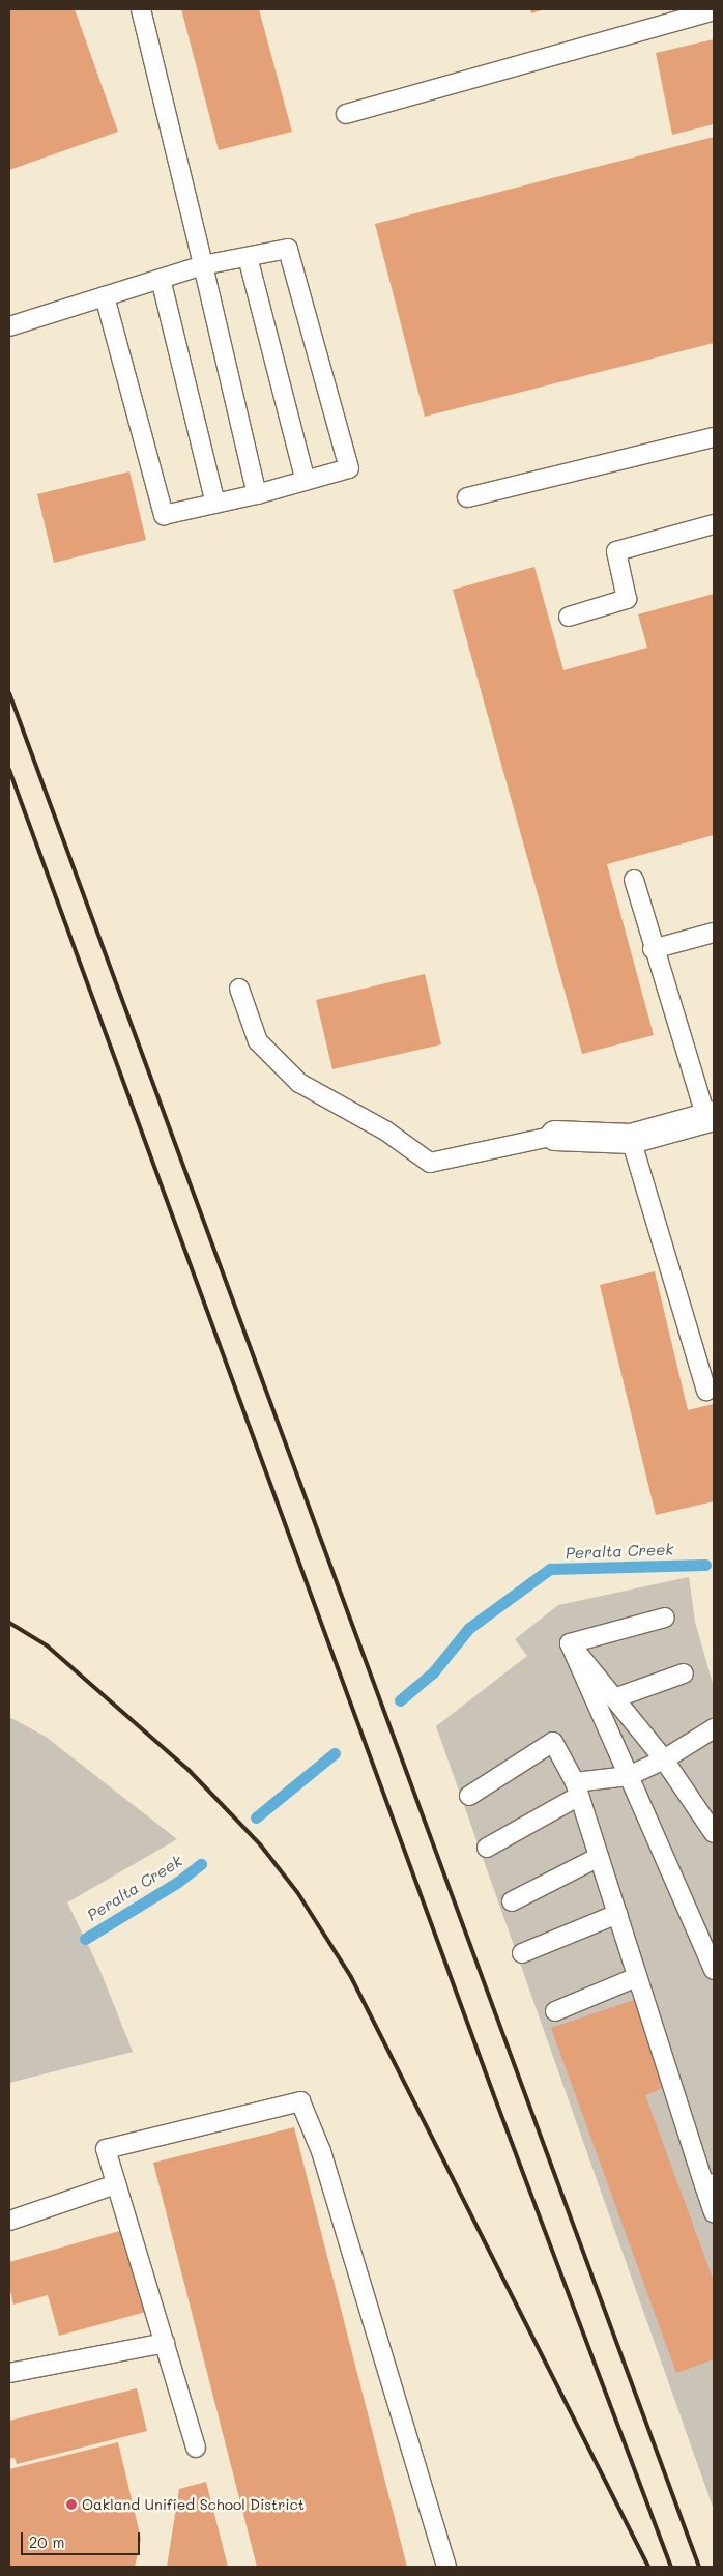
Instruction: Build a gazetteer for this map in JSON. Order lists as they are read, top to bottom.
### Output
{
  "water": ["Peralta Creek"],
  "places": ["Oakland Unified School District"],
  "scale_bar": "20 m"
}
